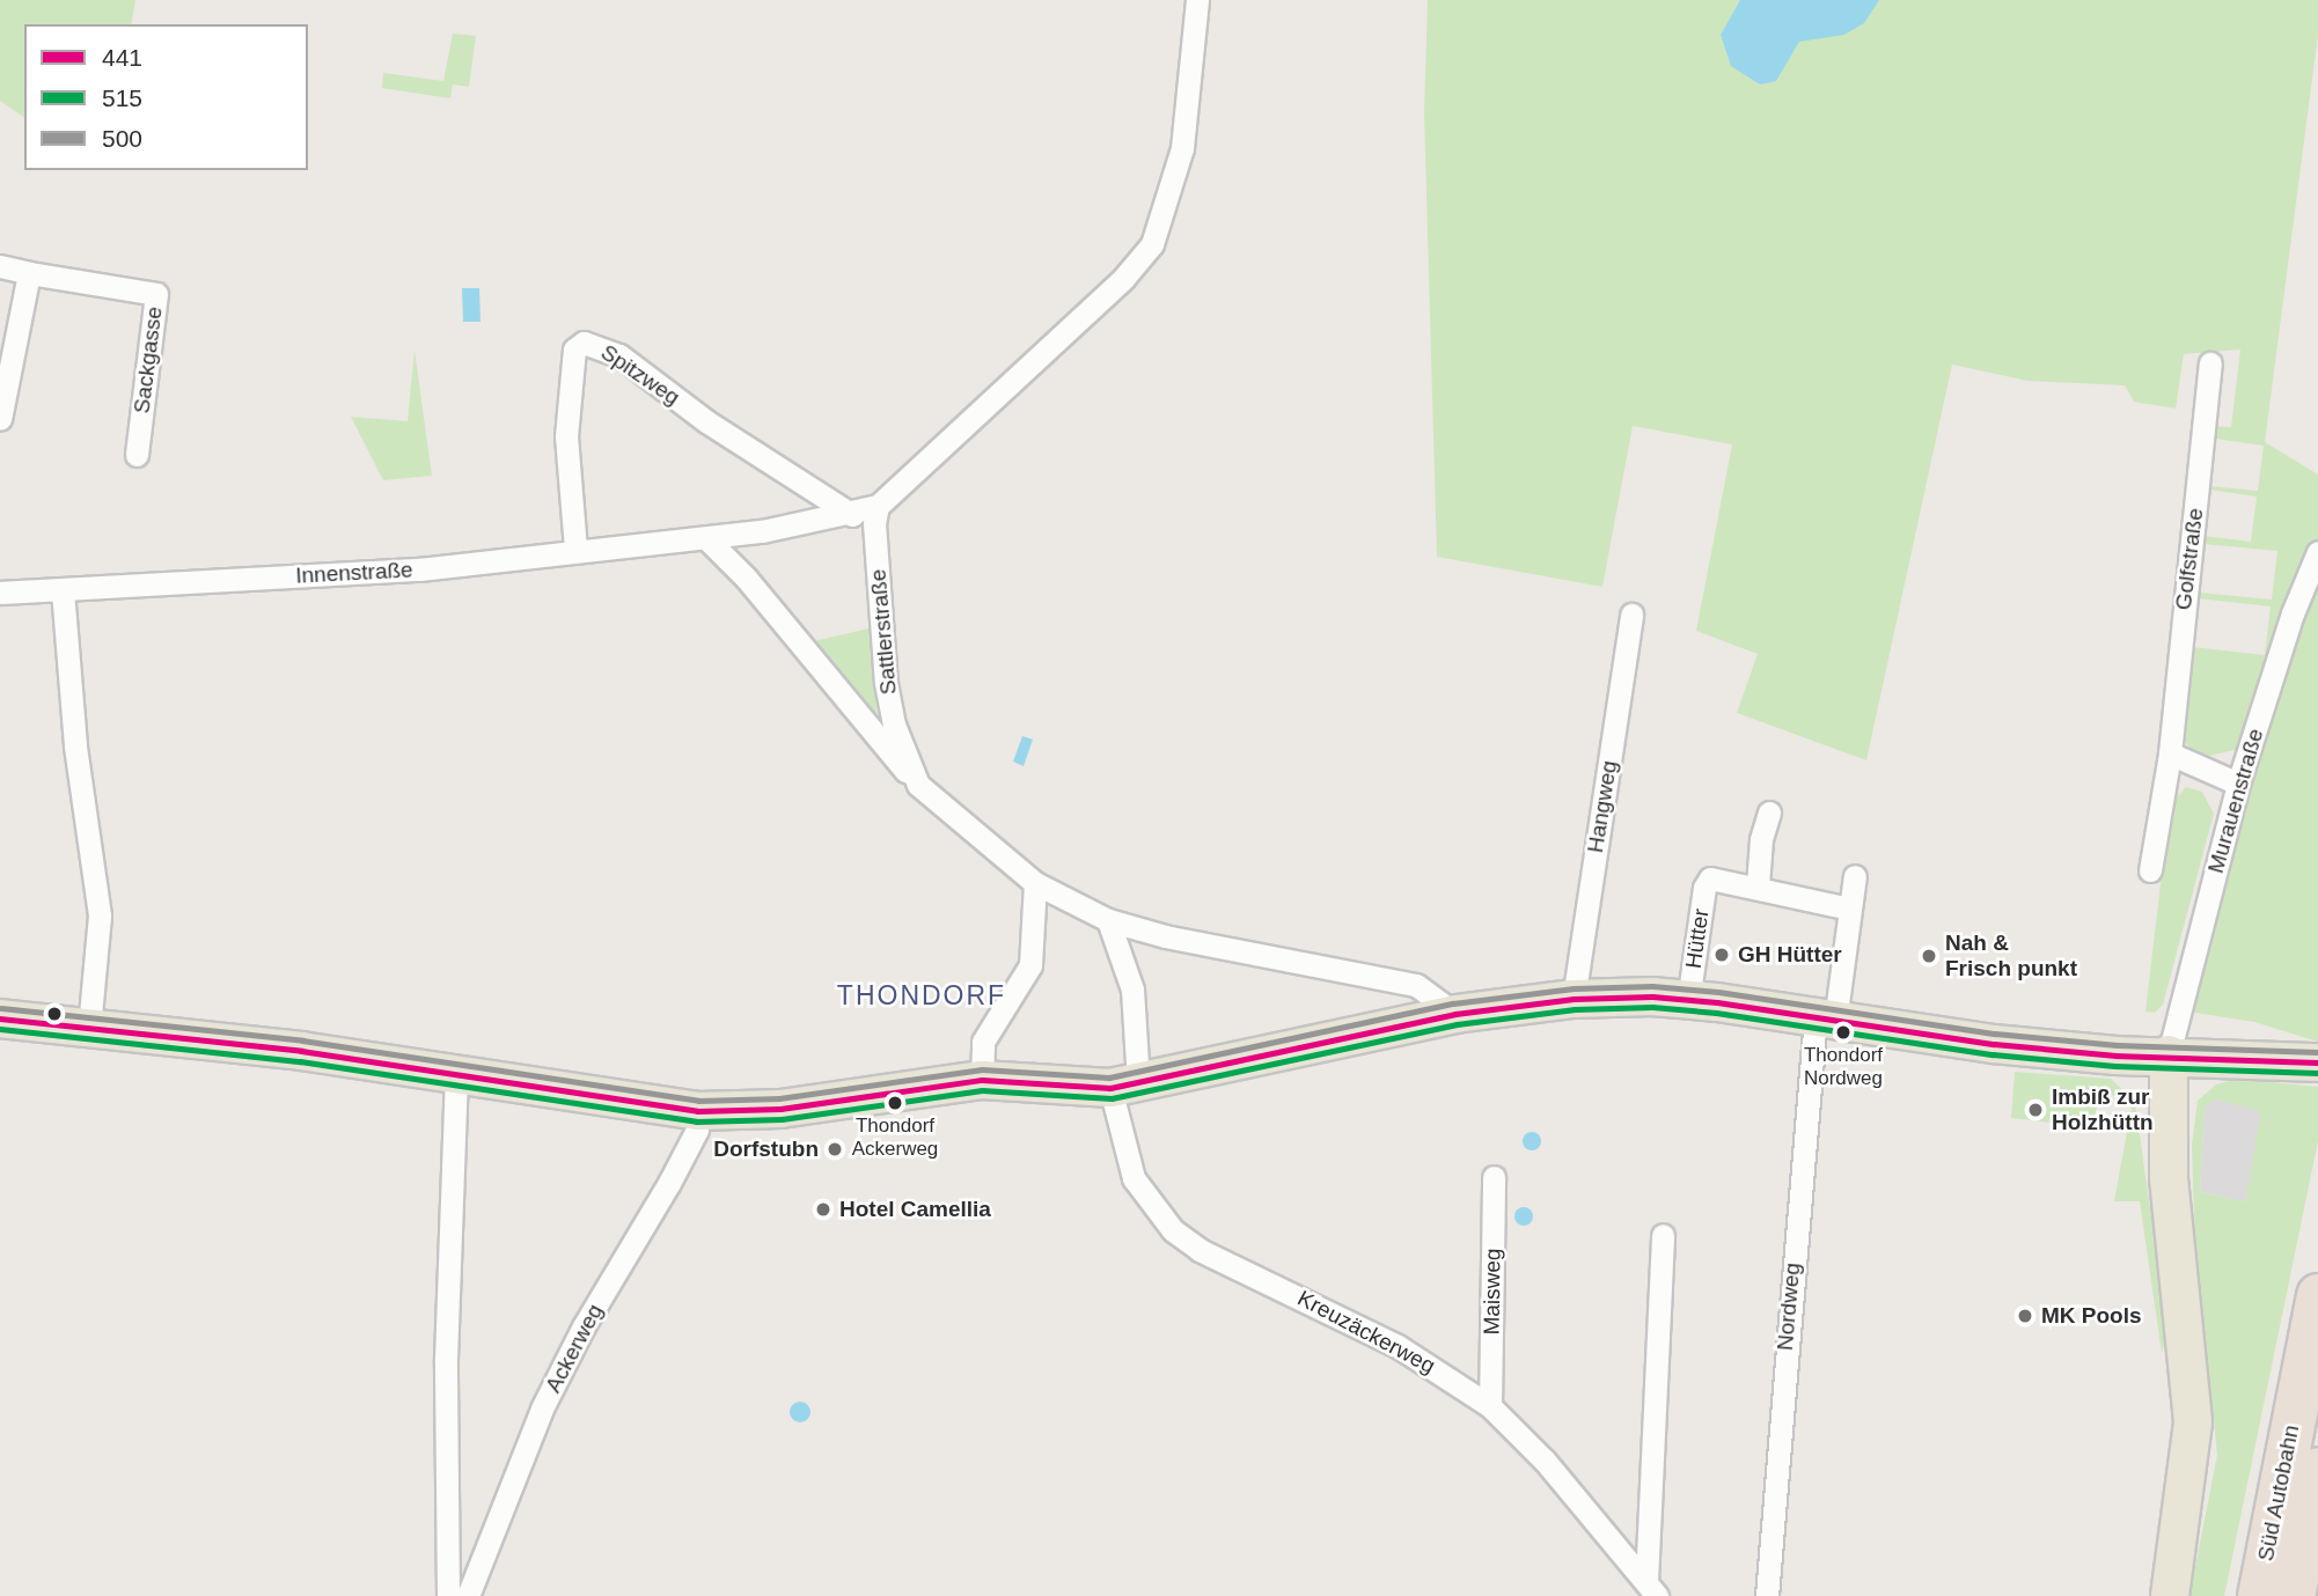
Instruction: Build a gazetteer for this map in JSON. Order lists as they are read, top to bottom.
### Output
{
  "streets": {
    "highway": ["Süd Autobahn"],
    "street": [
      "Sackgasse",
      "Spitzweg",
      "Golfstraße",
      "Innenstraße",
      "Sattlerstraße",
      "Murauenstraße",
      "Hangweg",
      "Hütter",
      "Maisweg",
      "Nordweg",
      "Kreuzäckerweg",
      "Ackerweg"
    ]
  },
  "crossings": [
    ["Spitzweg", "Innenstraße"],
    ["Sattlerstraße", "Kreuzäckerweg"],
    ["Maisweg", "Kreuzäckerweg"]
  ],
  "districts": ["THONDORF"],
  "places": [
    "GH Hütter",
    "Nah & Frisch punkt",
    "Thondorf Nordweg",
    "Thondorf Ackerweg",
    "Imbiß zur Holzhüttn",
    "Dorfstubn",
    "Hotel Camellia",
    "MK Pools"
  ],
  "lines": ["transit line 500", "transit line 441", "transit line 515"],
  "legend": ["441", "515", "500"]
}
